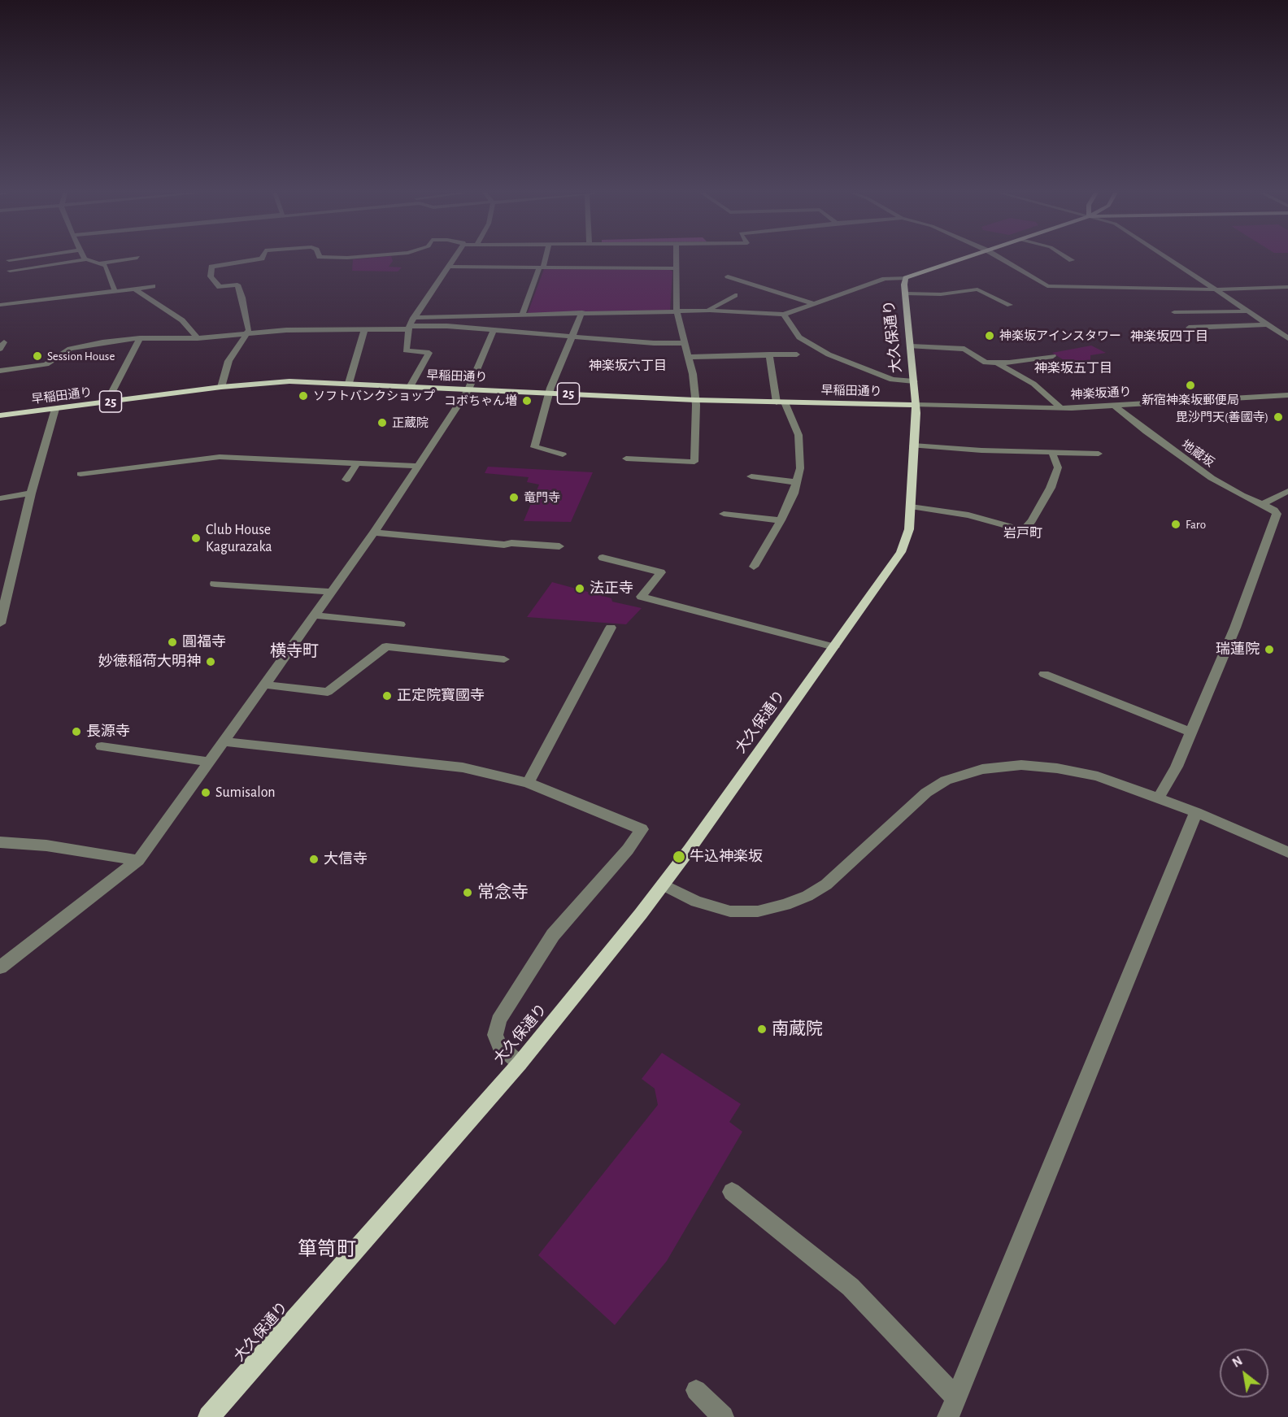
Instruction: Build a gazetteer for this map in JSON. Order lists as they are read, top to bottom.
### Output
{
  "streets": {
    "main road": ["大久保通り", "早稲田通り", "25"],
    "street": ["神楽坂通り", "地蔵坂"]
  },
  "crossings": [
    ["大久保通り", "早稲田通り"],
    ["大久保通り", "神楽坂通り"],
    ["早稲田通り", "神楽坂通り"],
    ["神楽坂通り", "地蔵坂"]
  ],
  "districts": [
    "神楽坂四丁目",
    "神楽坂六丁目",
    "神楽坂五丁目",
    "岩戸町",
    "横寺町",
    "箪笥町"
  ],
  "places": [
    "神楽坂アインスタワー",
    "Session House",
    "新宿神楽坂郵便局",
    "ソフトバンクショップ",
    "コボちゃん増",
    "毘沙門天(善國寺)",
    "正蔵院",
    "竜門寺",
    "Faro",
    "Club House Kagurazaka",
    "法正寺",
    "圓福寺",
    "瑞蓮院",
    "妙徳稲荷大明神",
    "正定院寶國寺",
    "長源寺",
    "Sumisalon",
    "牛込神楽坂",
    "大信寺",
    "常念寺",
    "南蔵院"
  ],
  "north": "top left"
}
